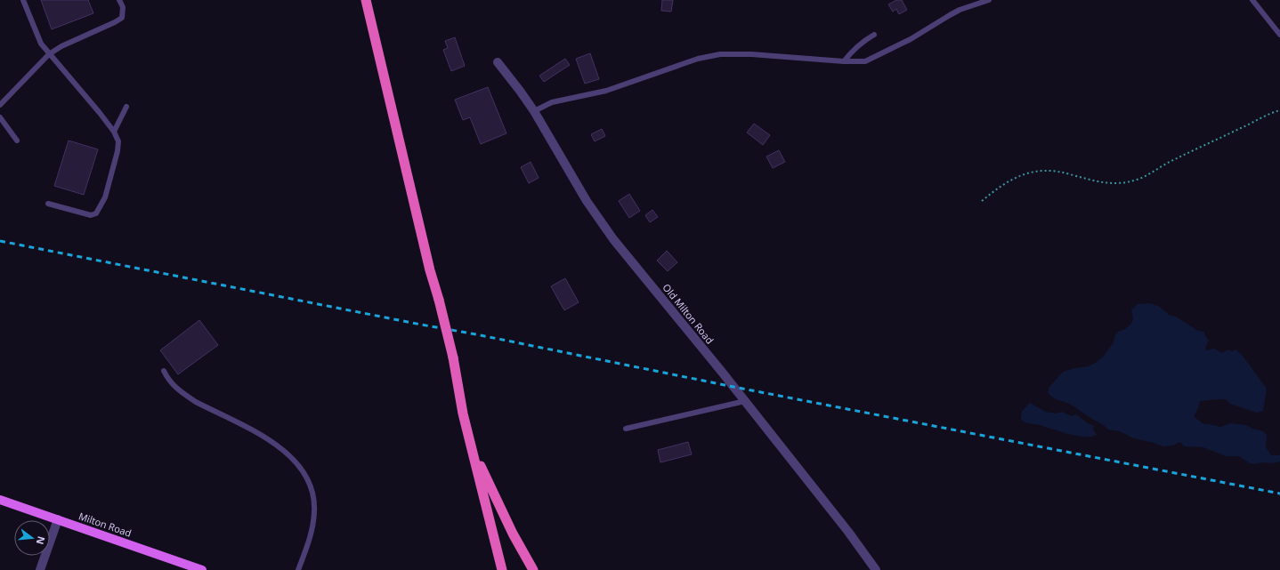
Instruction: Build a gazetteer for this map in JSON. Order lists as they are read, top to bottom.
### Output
{
  "streets": {
    "main road": ["Milton Road"],
    "street": ["Old Milton Road"]
  },
  "north": "right"
}
